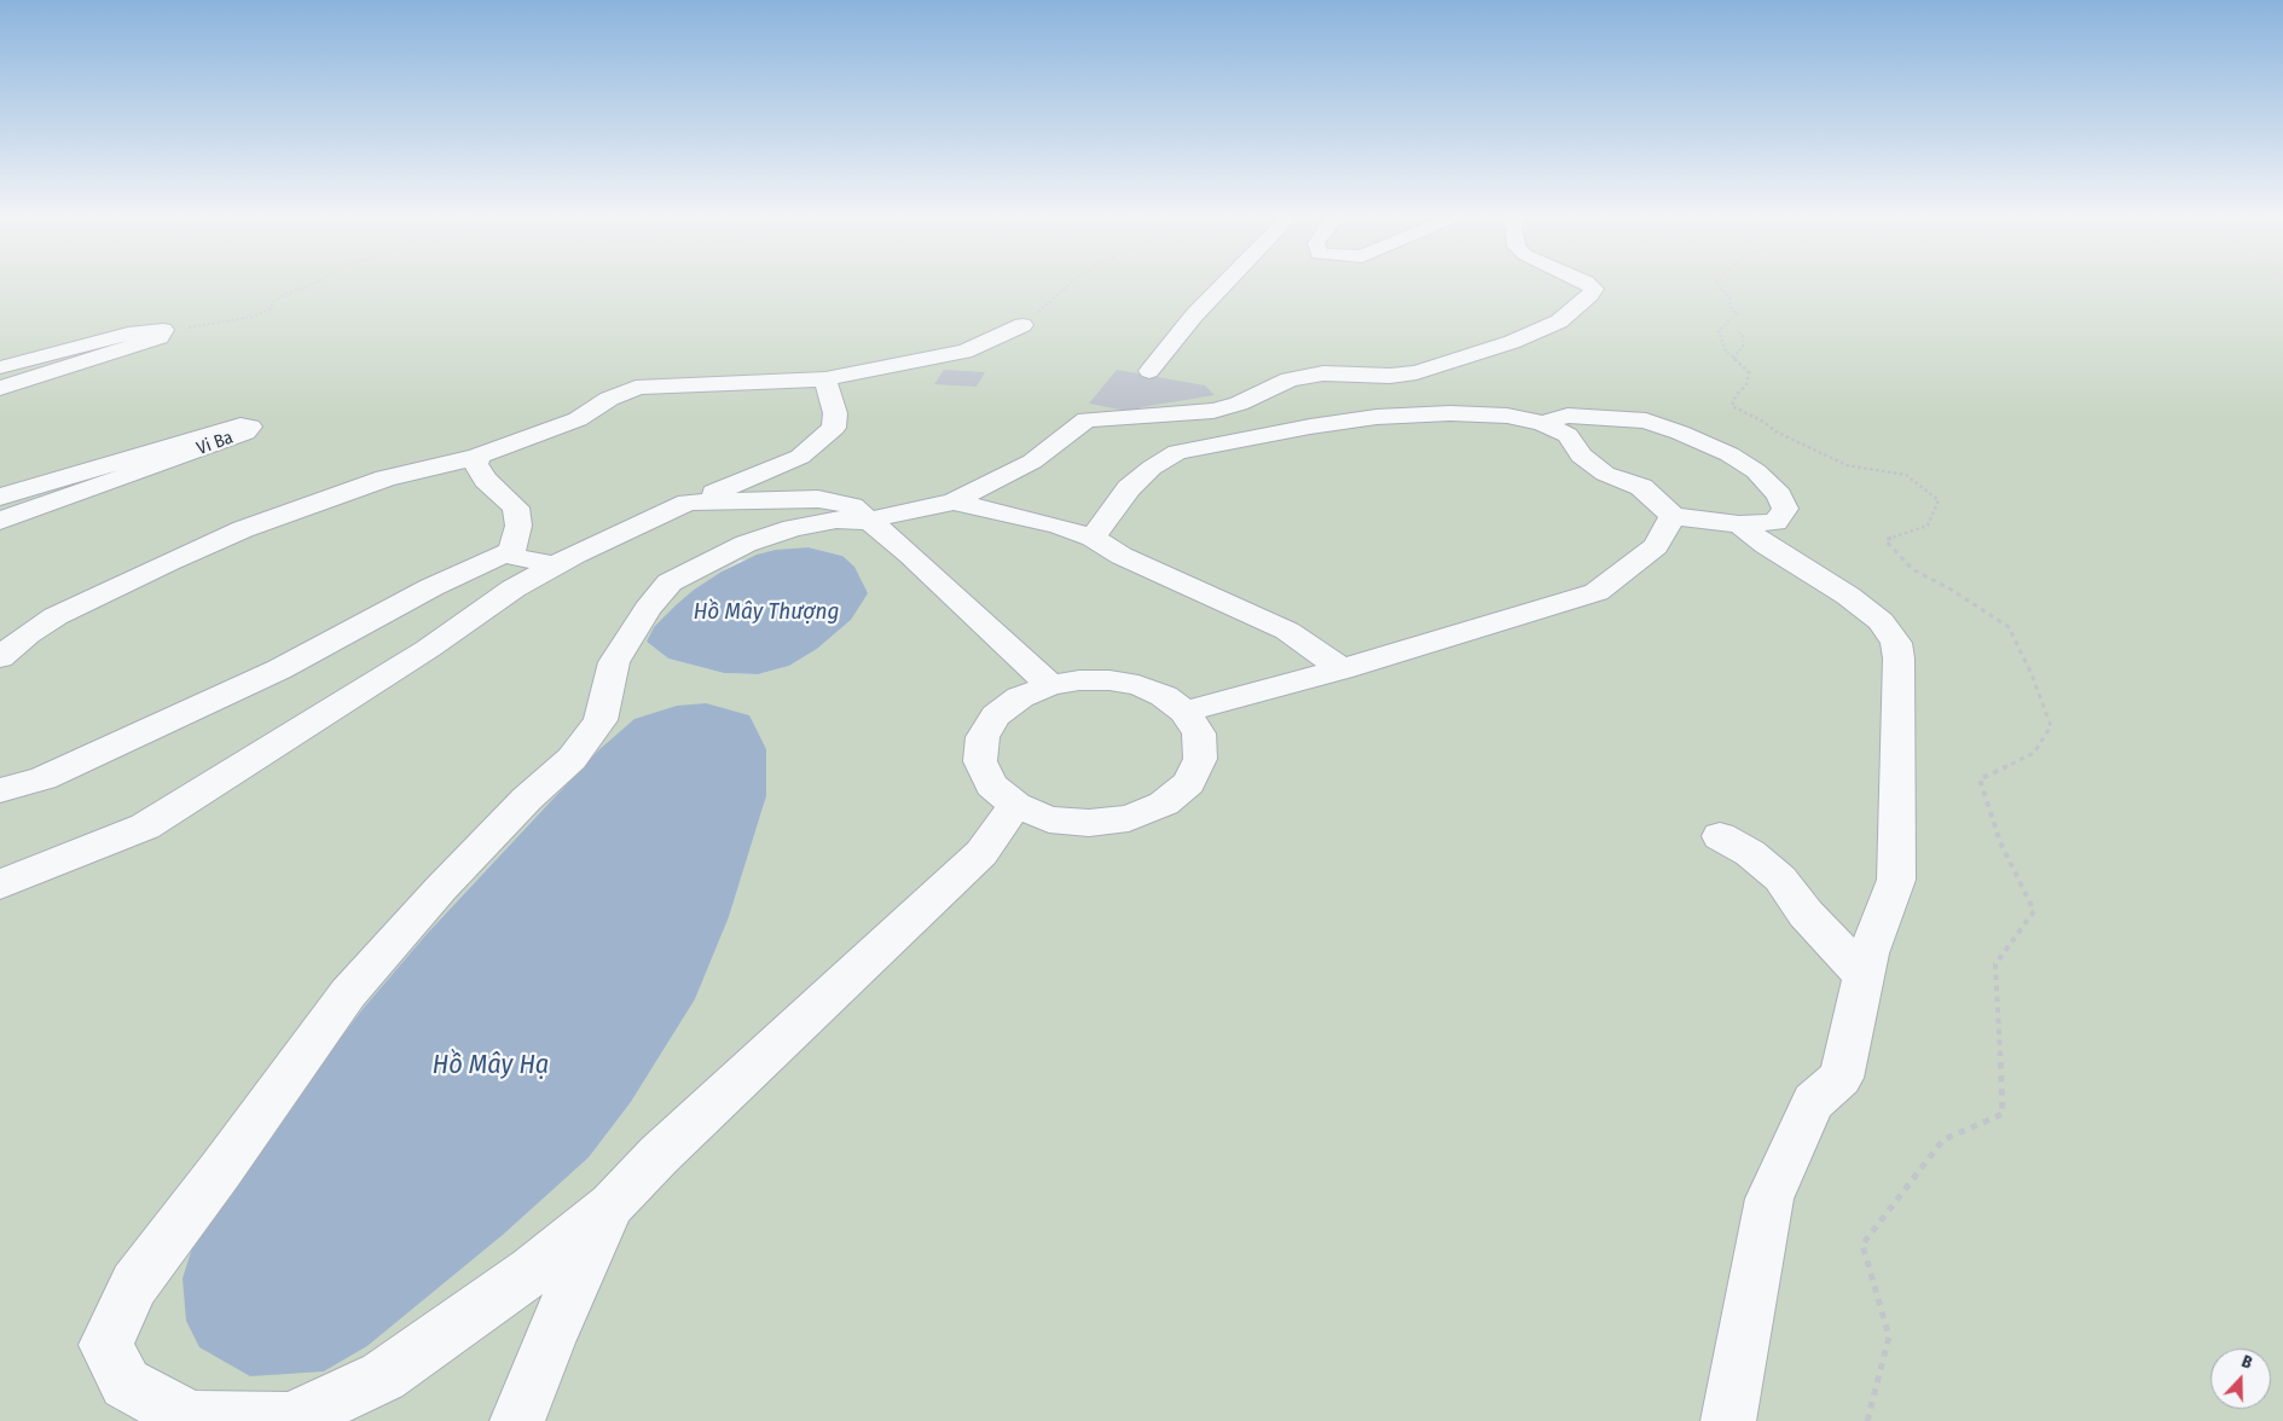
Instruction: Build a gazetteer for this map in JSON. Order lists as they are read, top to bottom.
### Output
{
  "streets": {
    "street": ["Vi Ba"]
  },
  "water": ["Hồ Mây Thượng", "Hồ Mây Hạ"],
  "north": "top"
}
